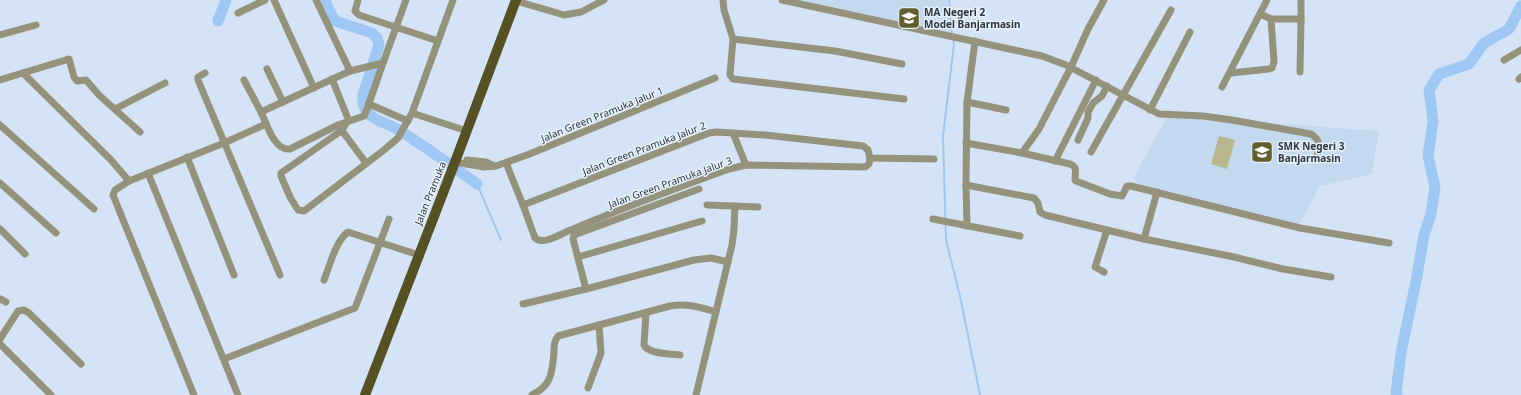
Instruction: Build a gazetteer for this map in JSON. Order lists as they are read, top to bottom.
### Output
{
  "streets": {
    "main road": ["Jalan Pramuka"],
    "street": ["Jalan Green Pramuka Jalur 1", "Jalan Green Pramuka Jalur 2", "Jalan Green Pramuka Jalur 3"]
  },
  "crossings": [
    ["Jalan Green Pramuka Jalur 1", "Jalan Pramuka"],
    ["Jalan Green Pramuka Jalur 2", "Jalan Green Pramuka Jalur 3"]
  ],
  "places": {
    "school or university": ["MA Negeri 2 Model Banjarmasin", "SMK Negeri 3 Banjarmasin"]
  }
}
